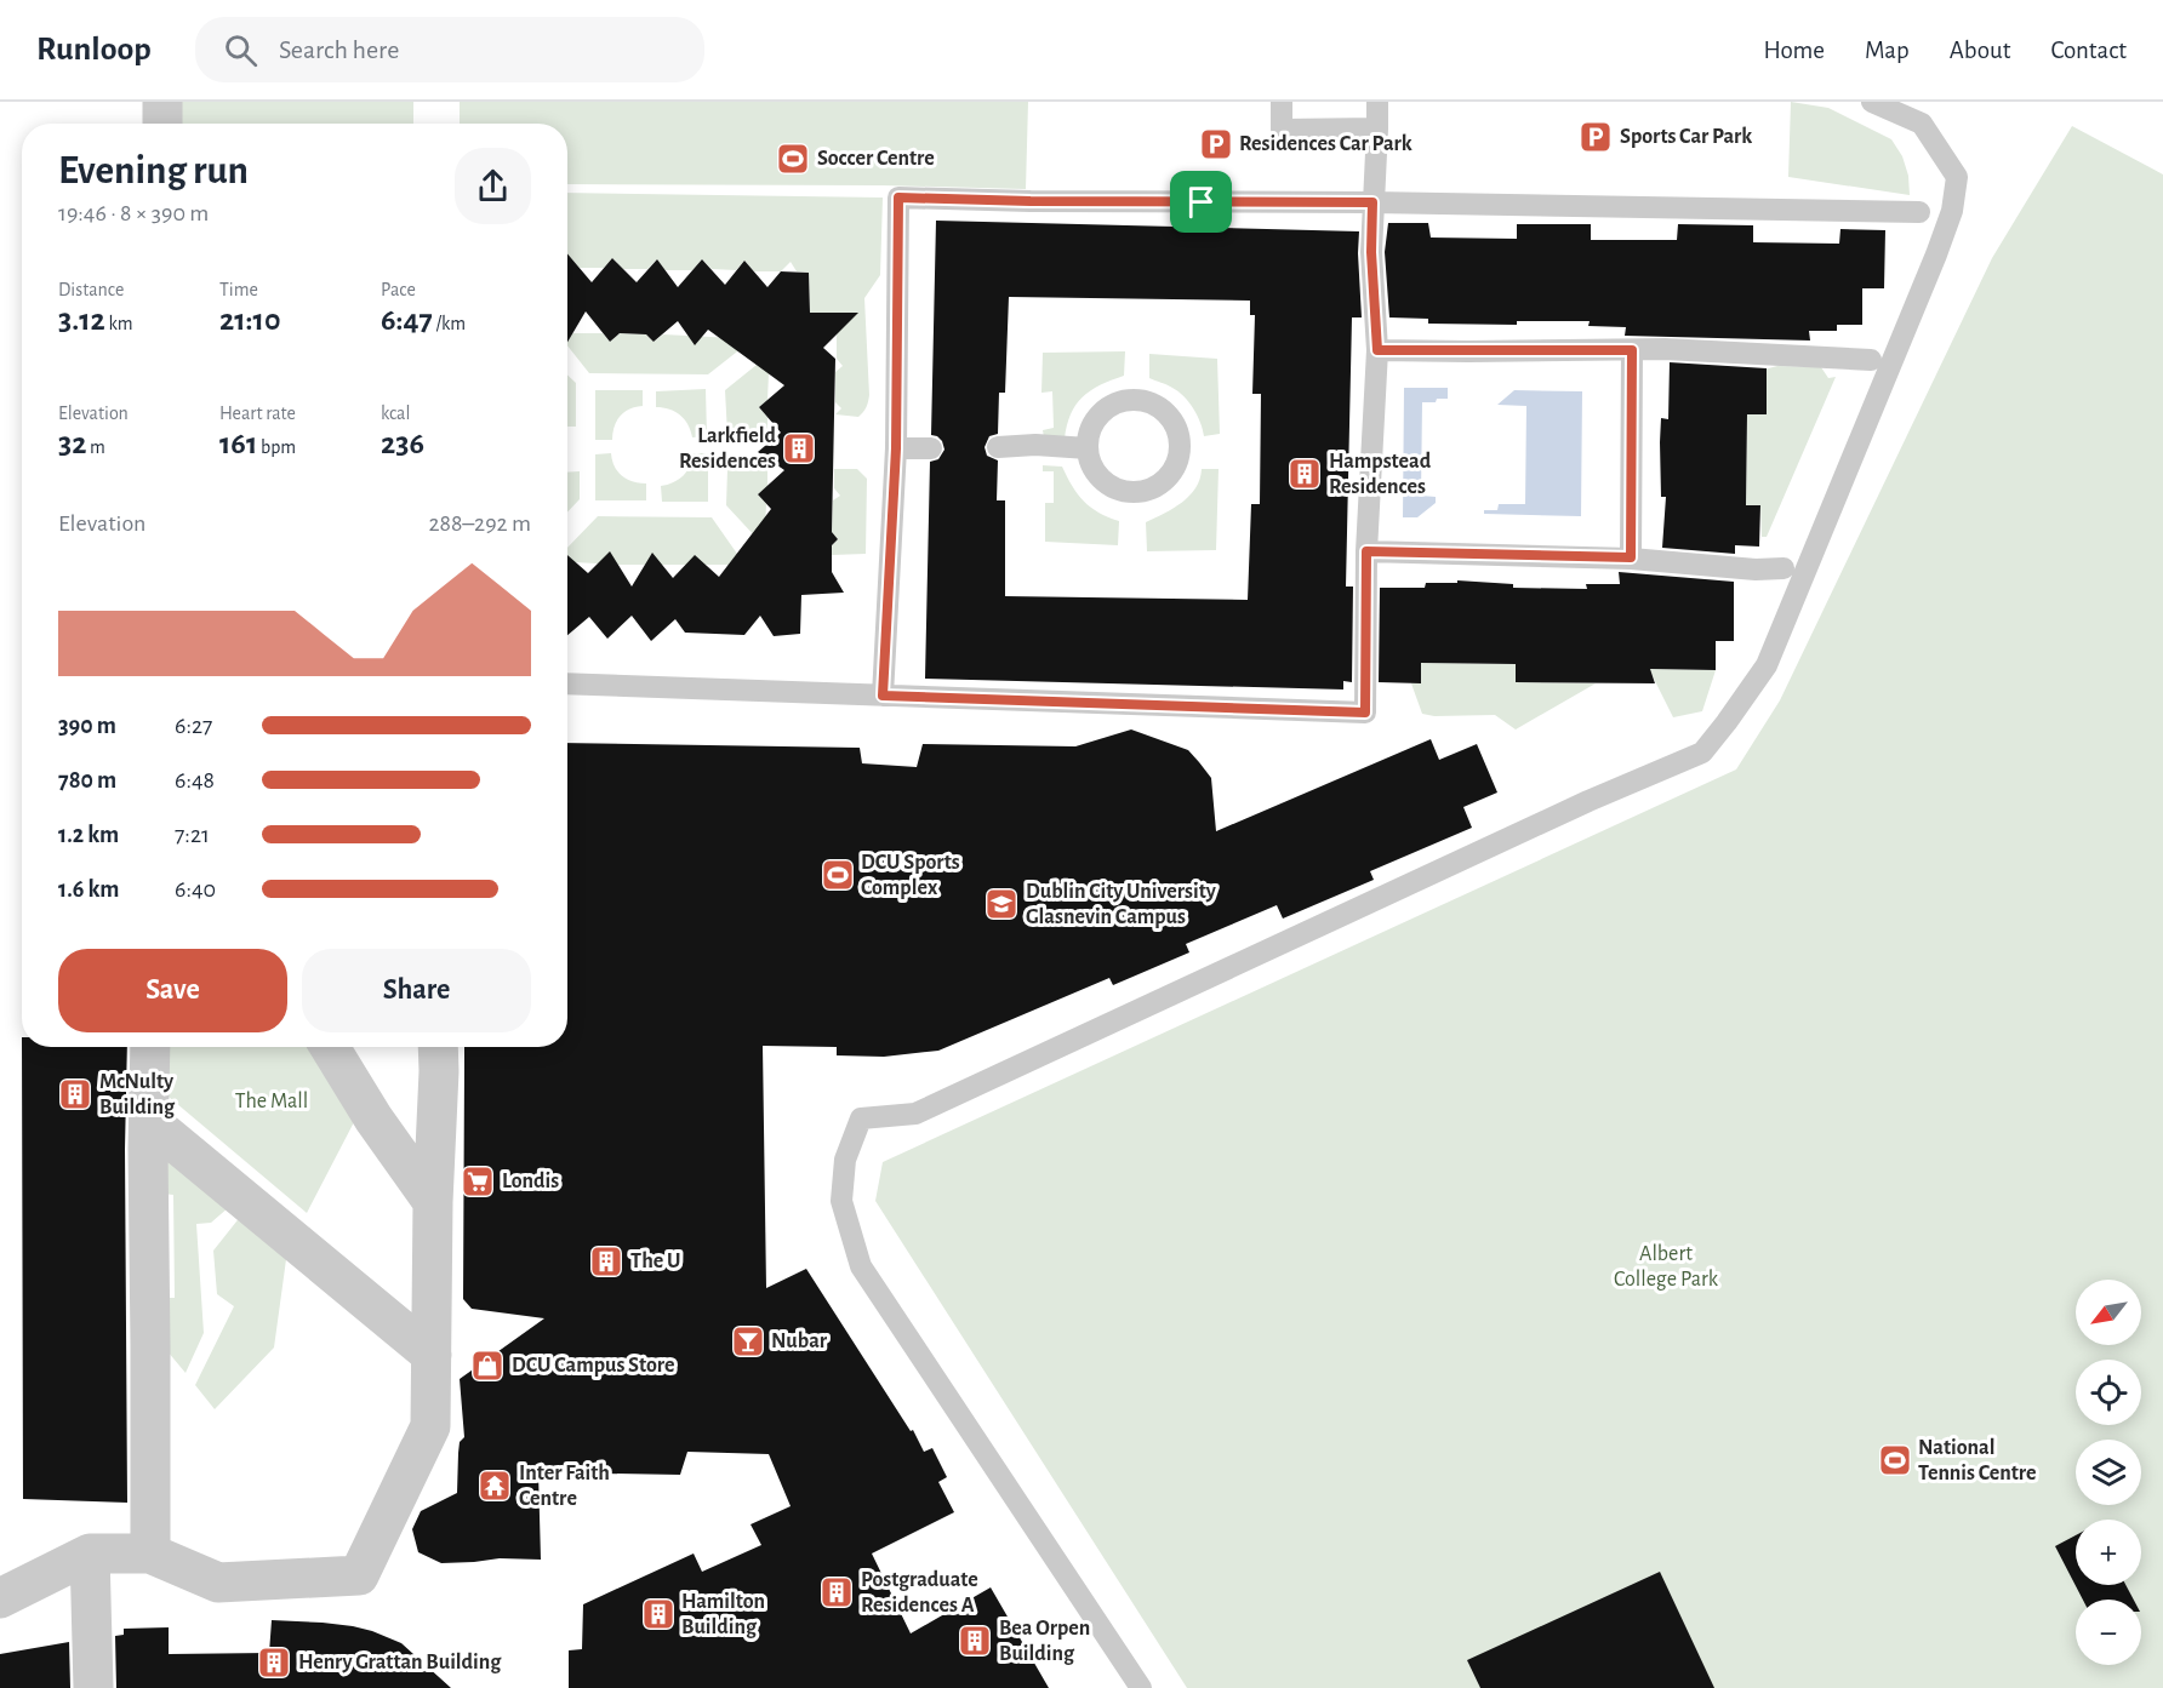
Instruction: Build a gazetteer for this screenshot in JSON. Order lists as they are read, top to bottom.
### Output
{
  "parks": ["The Mall", "Albert College Park"],
  "places": {
    "parking": ["Sports Car Park", "Residences Car Park"],
    "sports": ["Soccer Centre", "DCU Sports Complex", "National Tennis Centre"],
    "building": [
      "Larkfield Residences",
      "Hampstead Residences",
      "McNulty Building",
      "The U",
      "Postgraduate Residences A",
      "Hamilton Building",
      "Bea Orpen Building",
      "Henry Grattan Building"
    ],
    "school or university": ["Dublin City University Glasnevin Campus"],
    "supermarket": ["Londis"],
    "bar": ["Nubar"],
    "shop": ["DCU Campus Store"],
    "temple": ["Inter Faith Centre"]
  },
  "north": "bottom left",
  "page": {
    "header": "Runloop",
    "search": "Search here",
    "nav": [
      "Home",
      "Map",
      "About",
      "Contact"
    ],
    "heading": ["Evening run", "19:46 · 8 × 390 m"],
    "stats": [
      ["Distance", "3.12 km"],
      ["Time", "21:10"],
      ["Pace", "6:47 /km"],
      ["Elevation", "32 m"],
      ["Heart rate", "161 bpm"],
      ["kcal", "236"]
    ],
    "chart": ["Elevation", "288–292 m"],
    "list": [
      {
        "name": "390 m",
        "note": "6:27"
      },
      {
        "name": "780 m",
        "note": "6:48"
      },
      {
        "name": "1.2 km",
        "note": "7:21"
      },
      {
        "name": "1.6 km",
        "note": "6:40"
      }
    ],
    "buttons": ["Save", "Share"],
    "map_buttons": ["+", "−"]
  }
}
